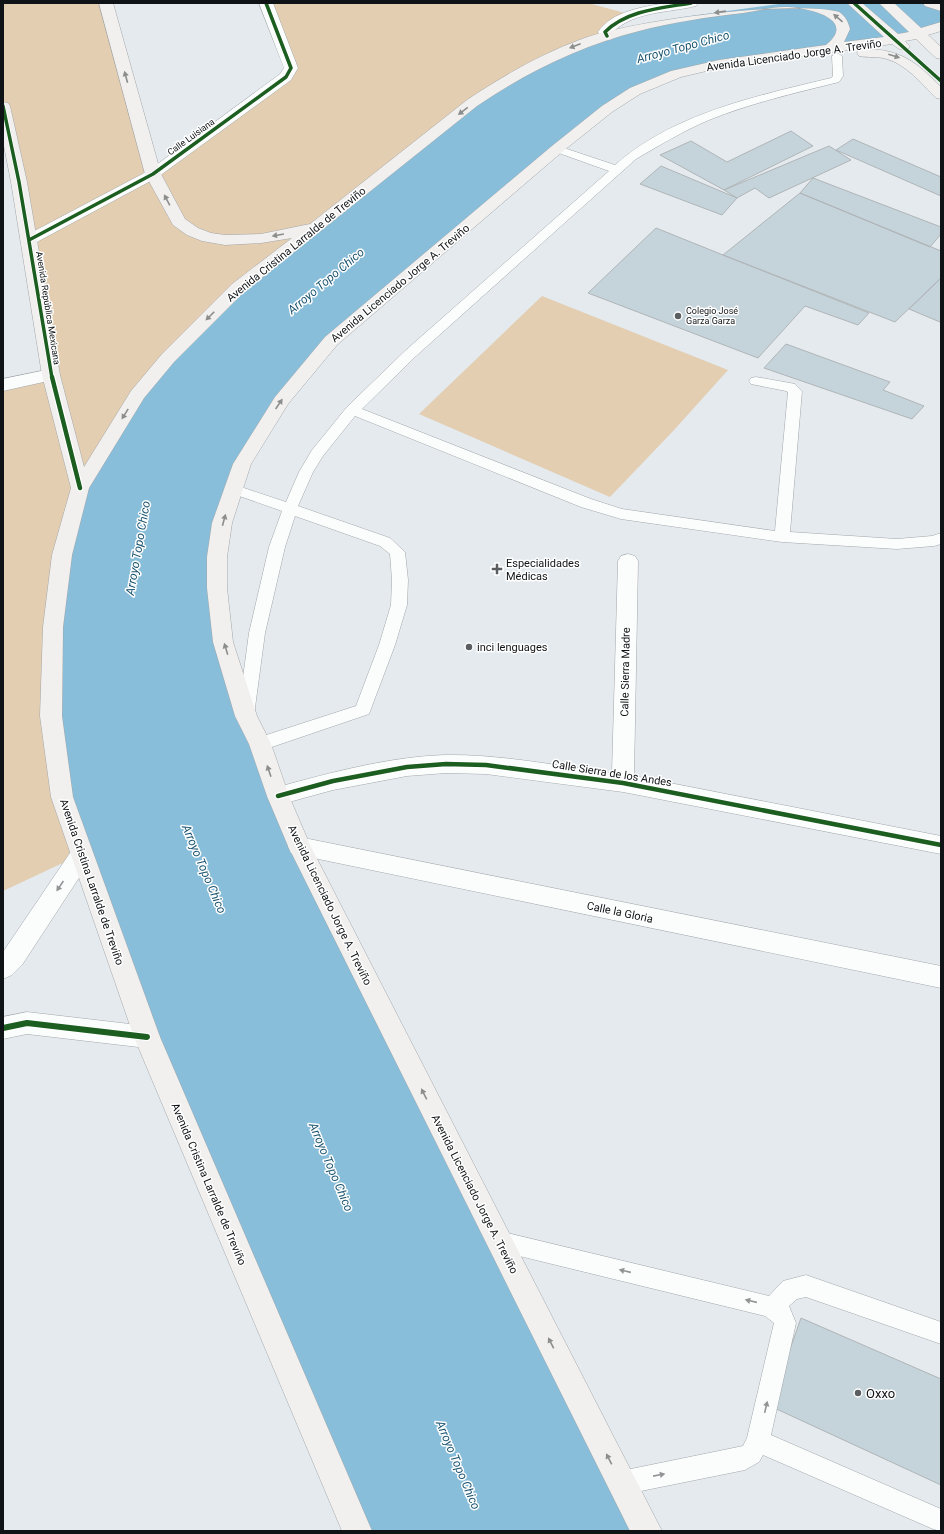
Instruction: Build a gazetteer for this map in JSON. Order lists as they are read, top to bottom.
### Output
{
  "streets": {
    "main road": ["Avenida Licenciado Jorge A. Treviño", "Avenida Cristina Larralde de Treviño", "Avenida República Mexicana"],
    "street": [
      "Calle Luisiana",
      "Calle Sierra Madre",
      "Calle Sierra de los Andes",
      "Calle la Gloria"
    ]
  },
  "crossings": [
    ["Avenida Licenciado Jorge A. Treviño", "Avenida Cristina Larralde de Treviño"],
    ["Avenida Licenciado Jorge A. Treviño", "Calle Sierra de los Andes"],
    ["Avenida Licenciado Jorge A. Treviño", "Calle la Gloria"],
    ["Calle Luisiana", "Avenida República Mexicana"],
    ["Avenida Cristina Larralde de Treviño", "Avenida República Mexicana"],
    ["Calle Sierra Madre", "Calle Sierra de los Andes"]
  ],
  "one_way": ["Avenida Licenciado Jorge A. Treviño", "Avenida Cristina Larralde de Treviño"],
  "water": ["Arroyo Topo Chico"],
  "places": {
    "other": ["Colegio José Garza Garza", "inci lenguages", "Oxxo"],
    "health": ["Especialidades Médicas"]
  }
}
